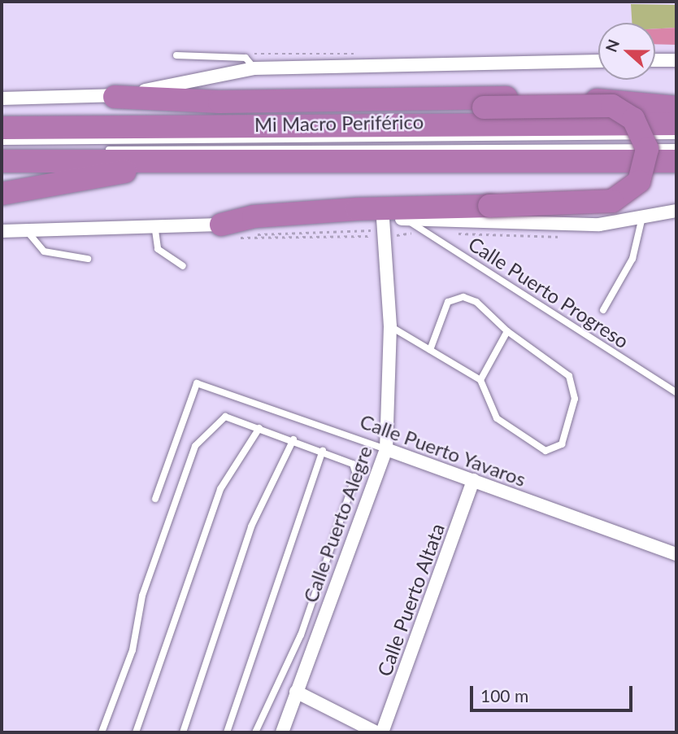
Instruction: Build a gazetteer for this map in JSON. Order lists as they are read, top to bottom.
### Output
{
  "streets": {
    "street": ["Calle Puerto Yavaros", "Calle Puerto Alegre", "Calle Puerto Altata"],
    "lane": ["Mi Macro Periférico", "Calle Puerto Progreso"]
  },
  "crossings": [
    ["Calle Puerto Yavaros", "Calle Puerto Alegre"],
    ["Calle Puerto Yavaros", "Calle Puerto Altata"]
  ],
  "scale_bar": "100 m",
  "north": "left"
}
